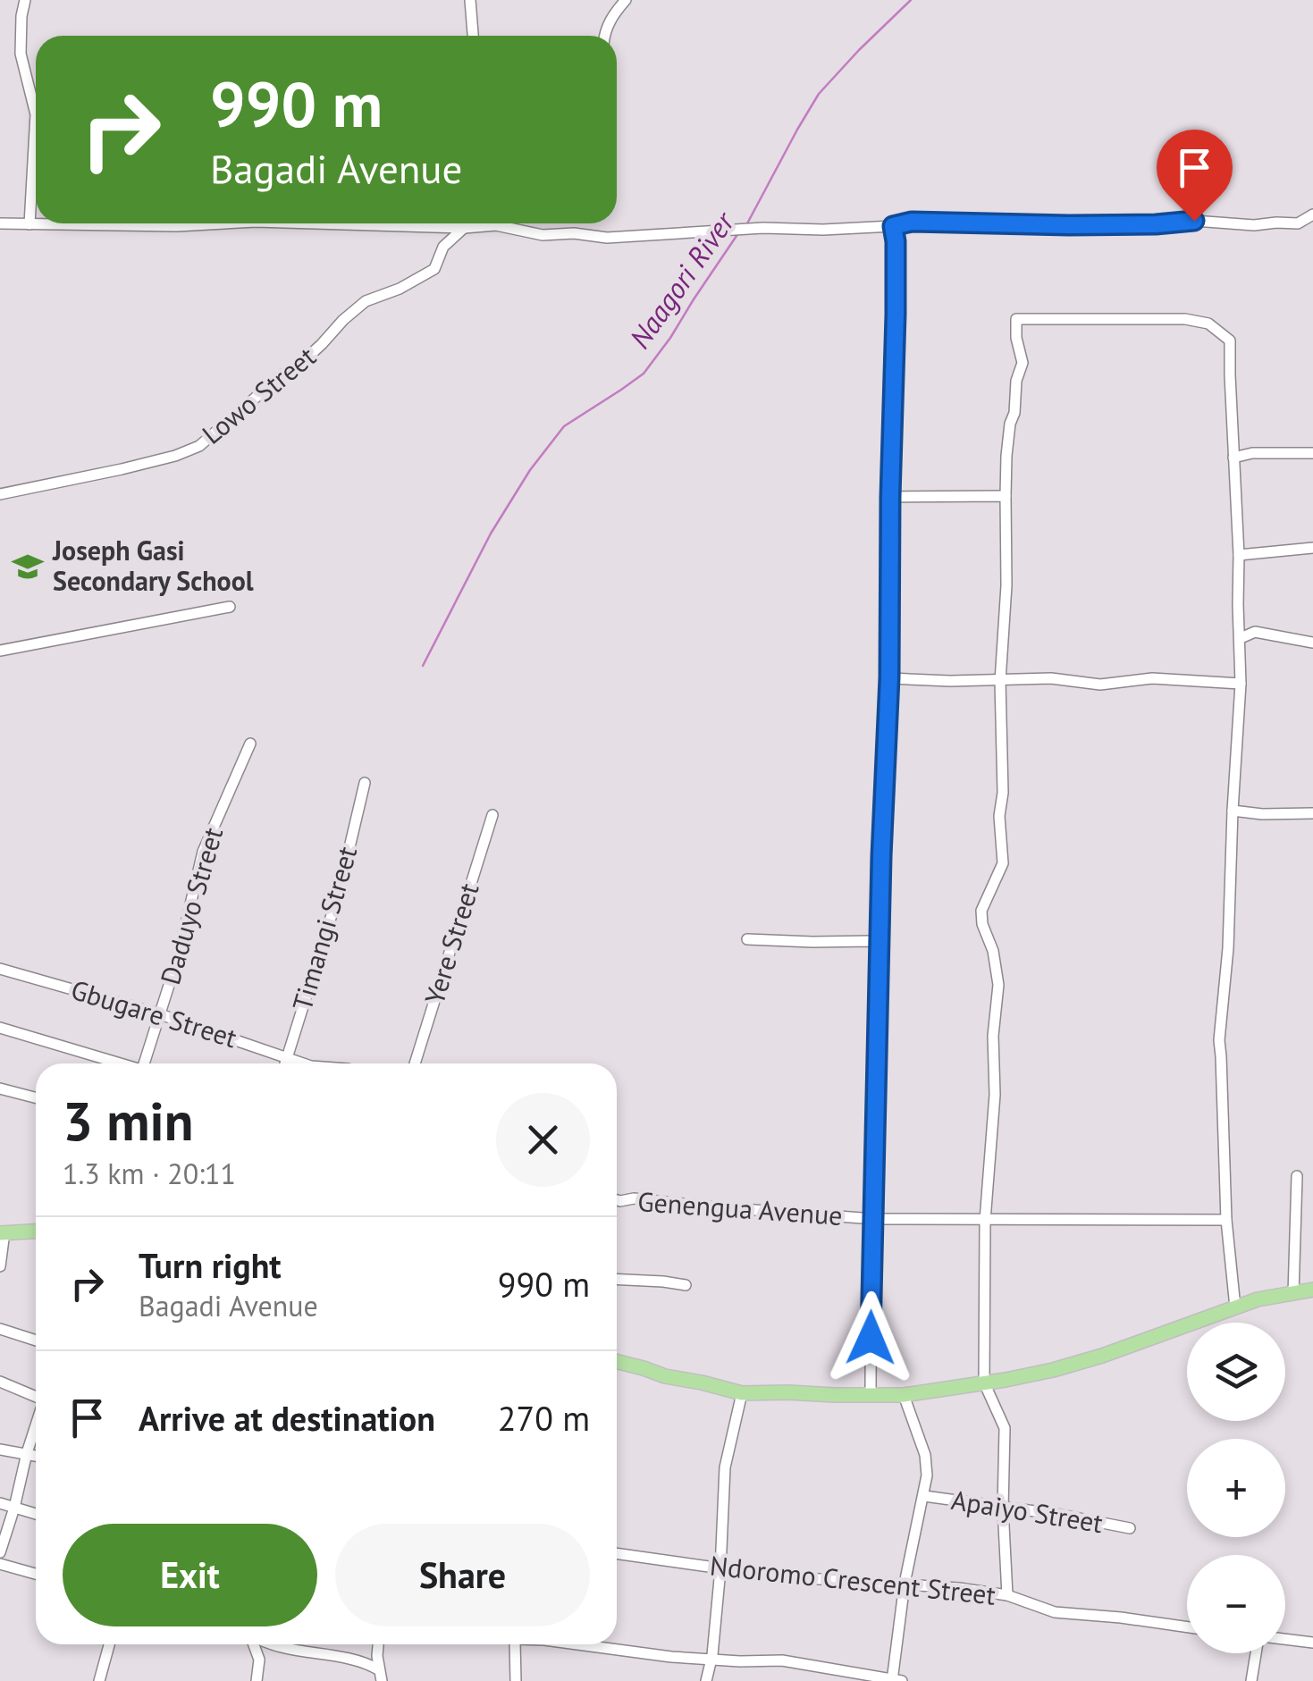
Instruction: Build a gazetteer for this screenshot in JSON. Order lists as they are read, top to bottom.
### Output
{
  "streets": {
    "street": [
      "Lowo Street",
      "Daduyo Street",
      "Timangi Street",
      "Yere Street",
      "Gbugare Street",
      "Genengua Avenue",
      "Apaiyo Street",
      "Ndoromo Crescent Street"
    ]
  },
  "crossings": [
    ["Daduyo Street", "Gbugare Street"],
    ["Timangi Street", "Gbugare Street"]
  ],
  "water": ["Naagori River"],
  "places": {
    "school or university": ["Joseph Gasi Secondary School"]
  },
  "page": {
    "turn": ["990 m", "Bagadi Avenue"],
    "heading": ["3 min", "1.3 km · 20:11"],
    "list": [
      {
        "name": "Turn right",
        "note": "Bagadi Avenue",
        "value": "990 m"
      },
      {
        "name": "Arrive at destination",
        "value": "270 m"
      }
    ],
    "map_buttons": ["+", "−"],
    "buttons": ["Exit", "Share"]
  }
}
